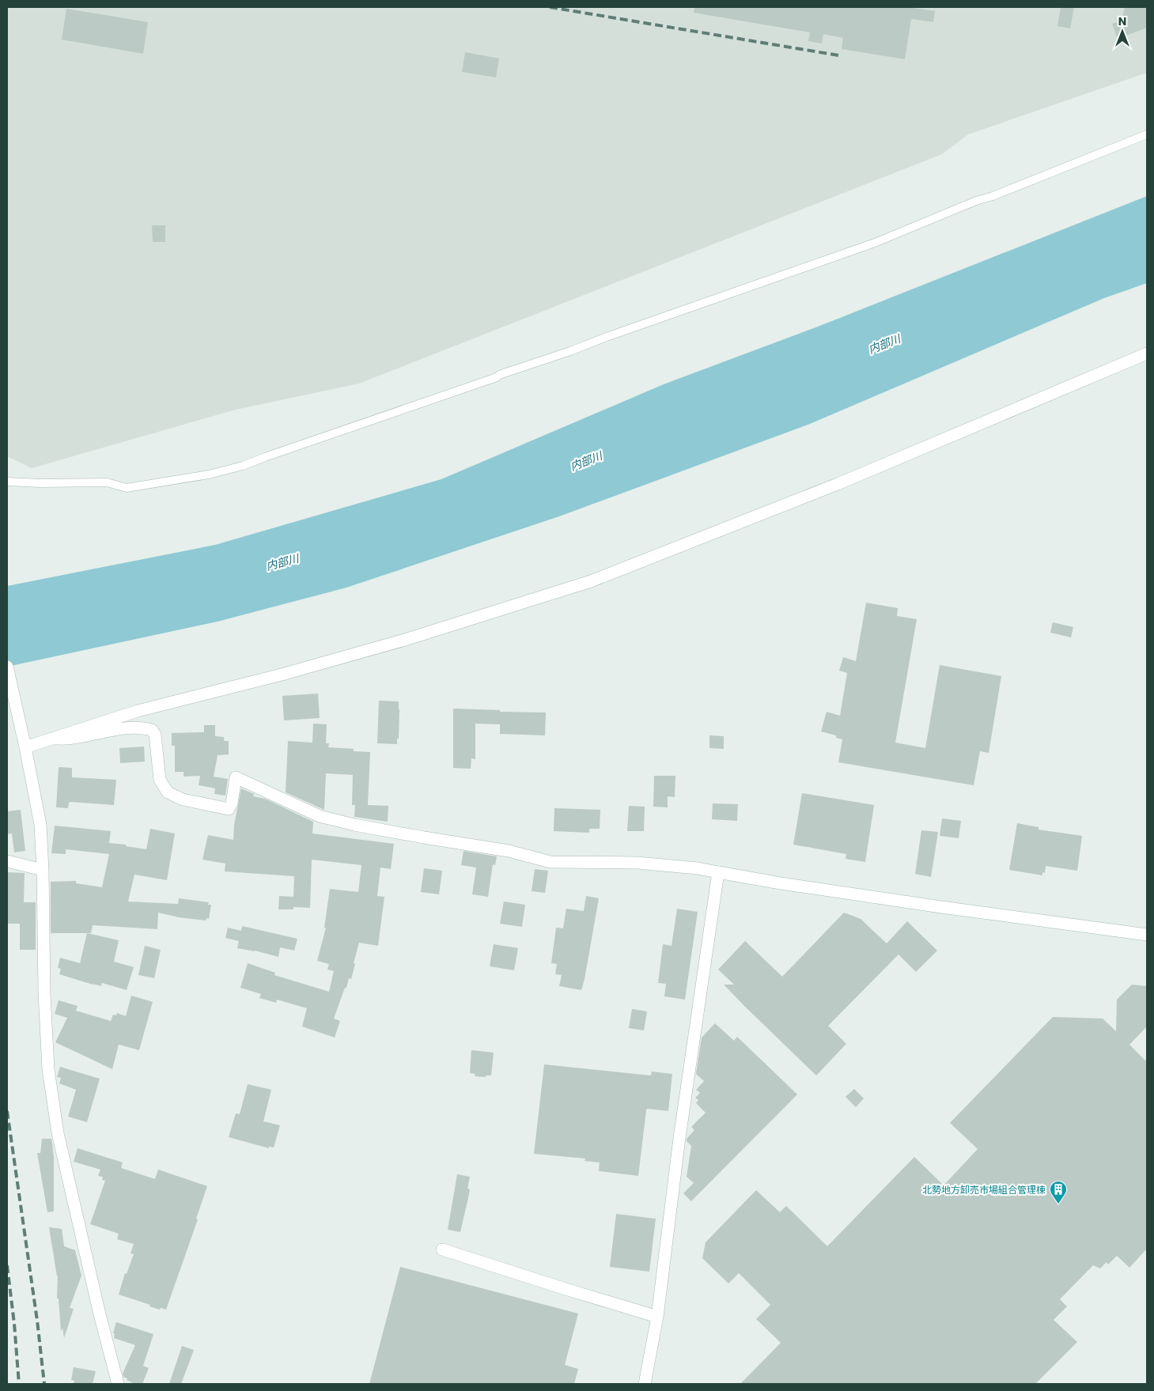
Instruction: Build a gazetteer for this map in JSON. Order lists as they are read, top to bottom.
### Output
{
  "water": ["内部川"],
  "places": {
    "building": ["北勢地方卸売市場組合管理棟"]
  },
  "north": "top"
}
